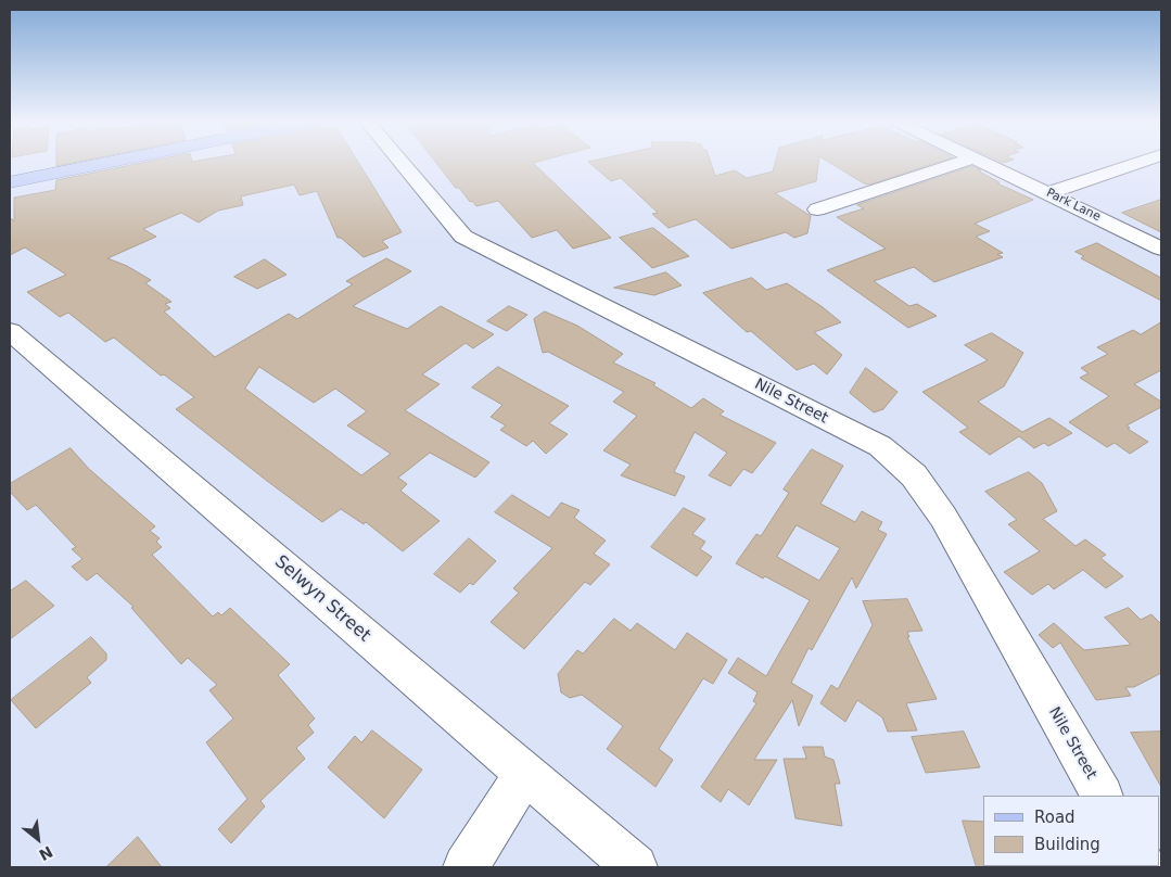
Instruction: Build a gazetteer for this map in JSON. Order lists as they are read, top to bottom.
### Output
{
  "streets": {
    "street": ["Park Lane", "Nile Street", "Selwyn Street"]
  },
  "legend": ["Road", "Building"],
  "north": "bottom right"
}
